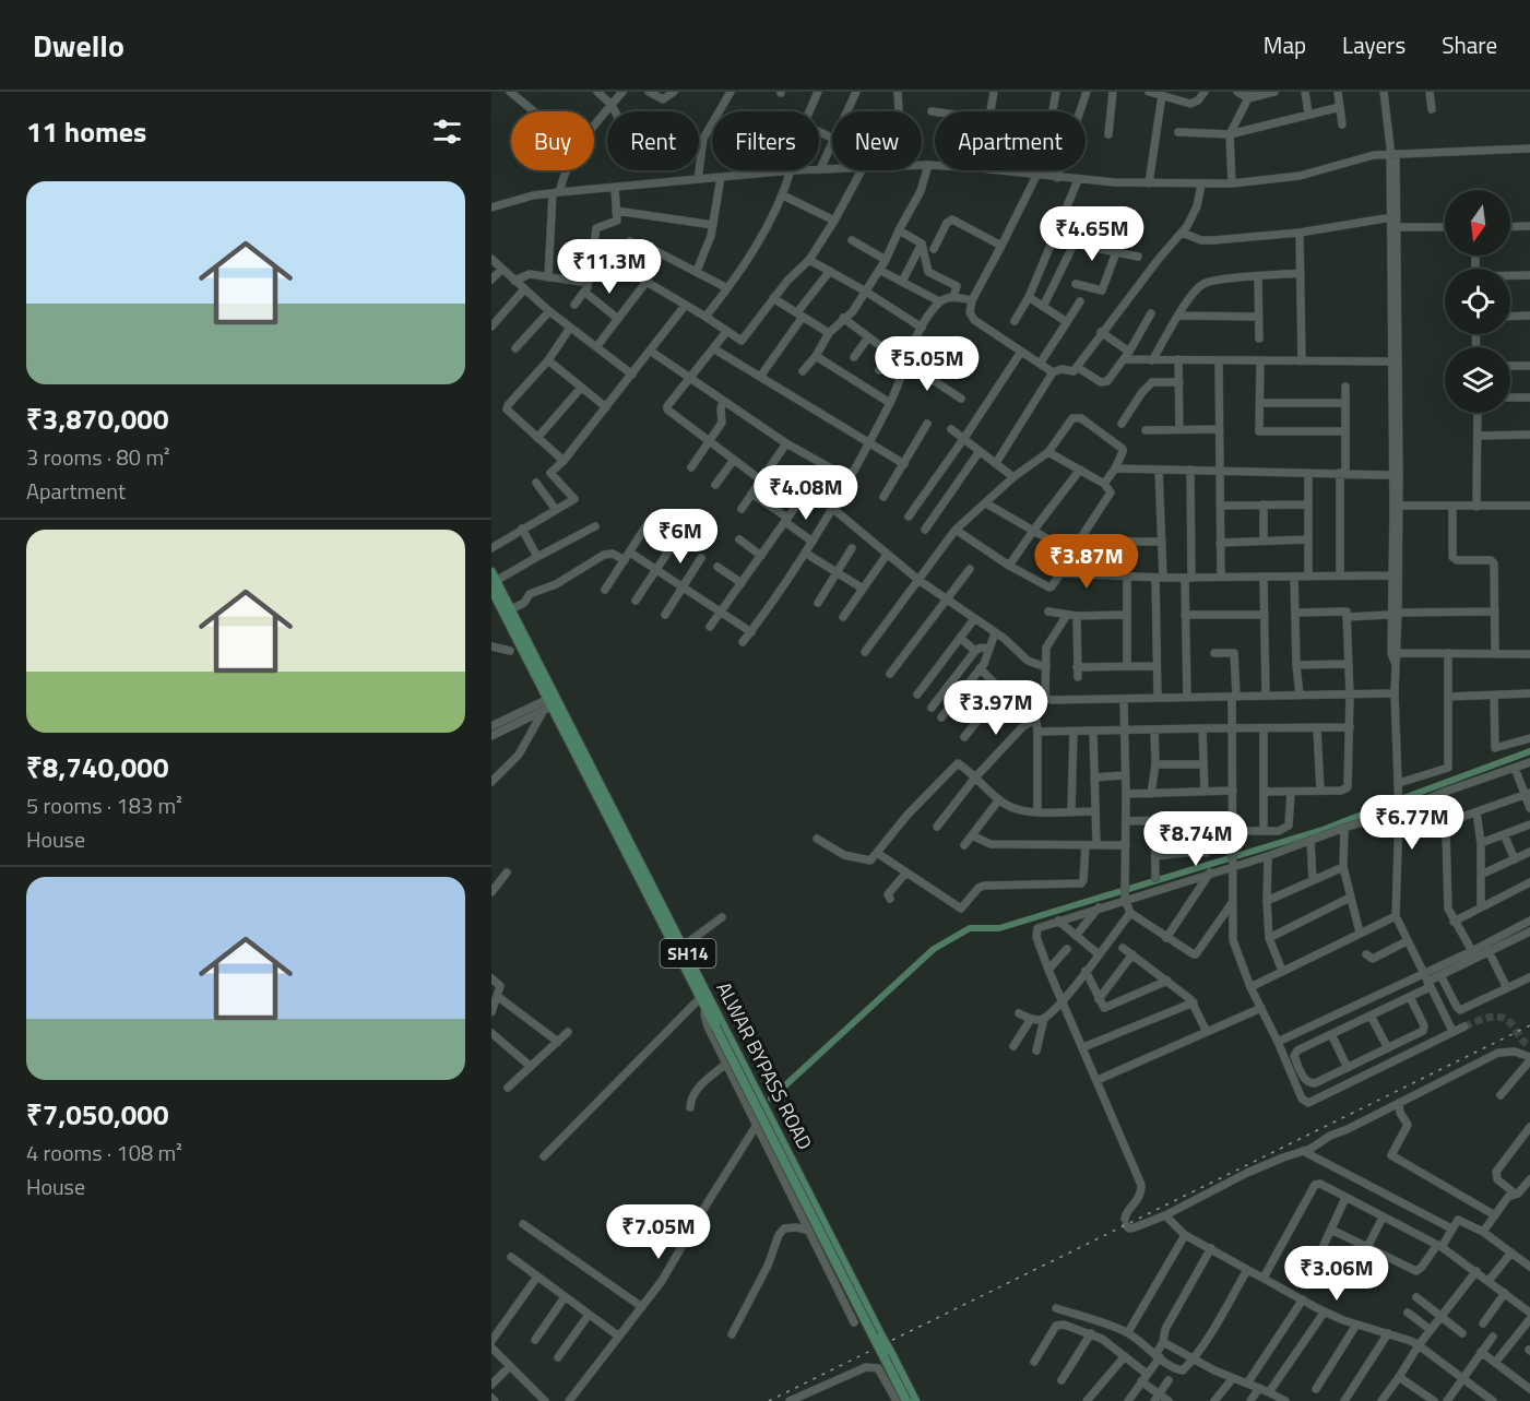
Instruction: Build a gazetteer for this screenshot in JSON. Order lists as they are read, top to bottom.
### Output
{
  "streets": {
    "main road": ["SH14", "ALWAR BYPASS ROAD"]
  },
  "north": "bottom",
  "page": {
    "header": "Dwello",
    "nav": ["Map", "Layers", "Share"],
    "heading": "11 homes",
    "chip": [
      "Buy",
      "Rent",
      "Filters",
      "New",
      "Apartment"
    ],
    "list": [
      {
        "name": "₹3,870,000",
        "note": "3 rooms · 80 m² · Apartment"
      },
      {
        "name": "₹8,740,000",
        "note": "5 rooms · 183 m² · House"
      },
      {
        "name": "₹7,050,000",
        "note": "4 rooms · 108 m² · House"
      }
    ],
    "price": [
      "₹4.65M",
      "₹11.3M",
      "₹5.05M",
      "₹4.08M",
      "₹6M",
      "₹3.87M",
      "₹3.97M",
      "₹6.77M",
      "₹8.74M",
      "₹7.05M",
      "₹3.06M"
    ]
  }
}
